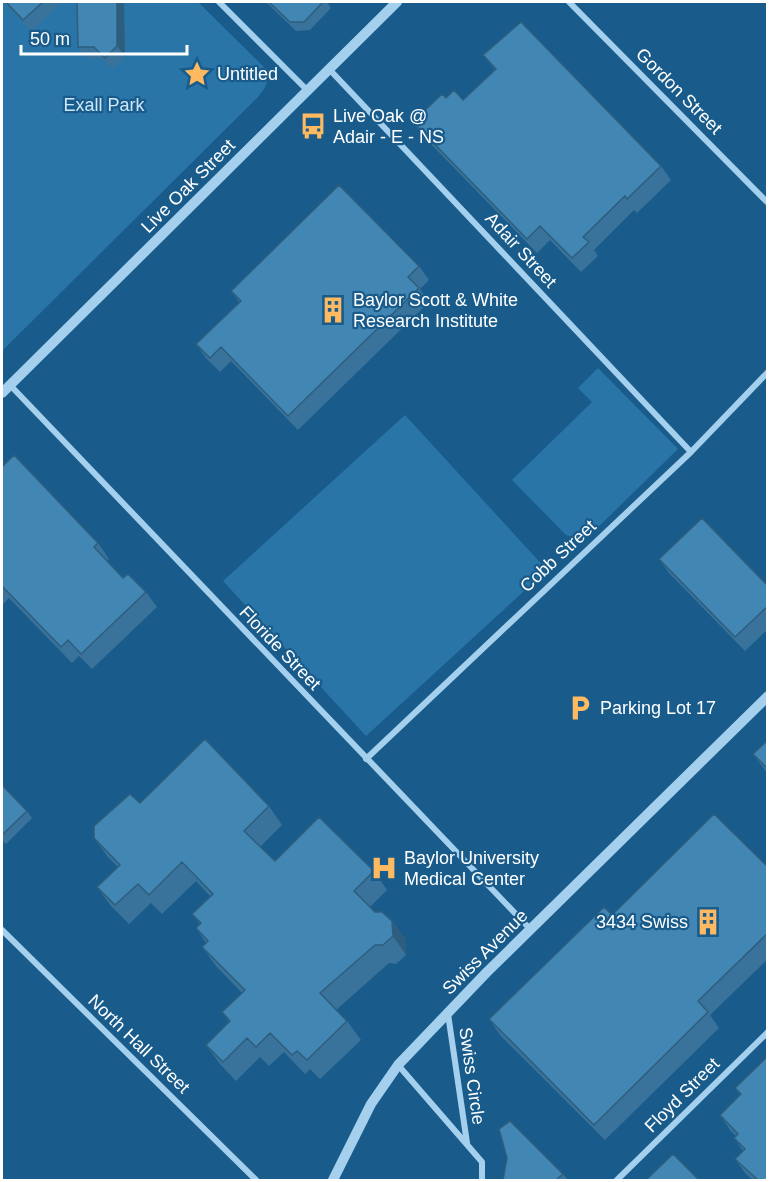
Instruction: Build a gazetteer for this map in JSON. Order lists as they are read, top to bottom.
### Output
{
  "streets": {
    "street": [
      "Gordon Street",
      "Live Oak Street",
      "Adair Street",
      "Cobb Street",
      "Floride Street",
      "Swiss Avenue",
      "North Hall Street",
      "Swiss Circle",
      "Floyd Street"
    ]
  },
  "crossings": [
    ["Live Oak Street", "Adair Street"],
    ["Live Oak Street", "Floride Street"],
    ["Adair Street", "Cobb Street"],
    ["Cobb Street", "Floride Street"],
    ["Floride Street", "Swiss Avenue"],
    ["Swiss Avenue", "Swiss Circle"]
  ],
  "parks": ["Exall Park"],
  "places": {
    "place": ["Untitled"],
    "bus stop": ["Live Oak @ Adair - E - NS"],
    "building": ["Baylor Scott & White Research Institute", "3434 Swiss"],
    "parking": ["Parking Lot 17"],
    "hospital": ["Baylor University Medical Center"]
  },
  "scale_bar": "50 m"
}
